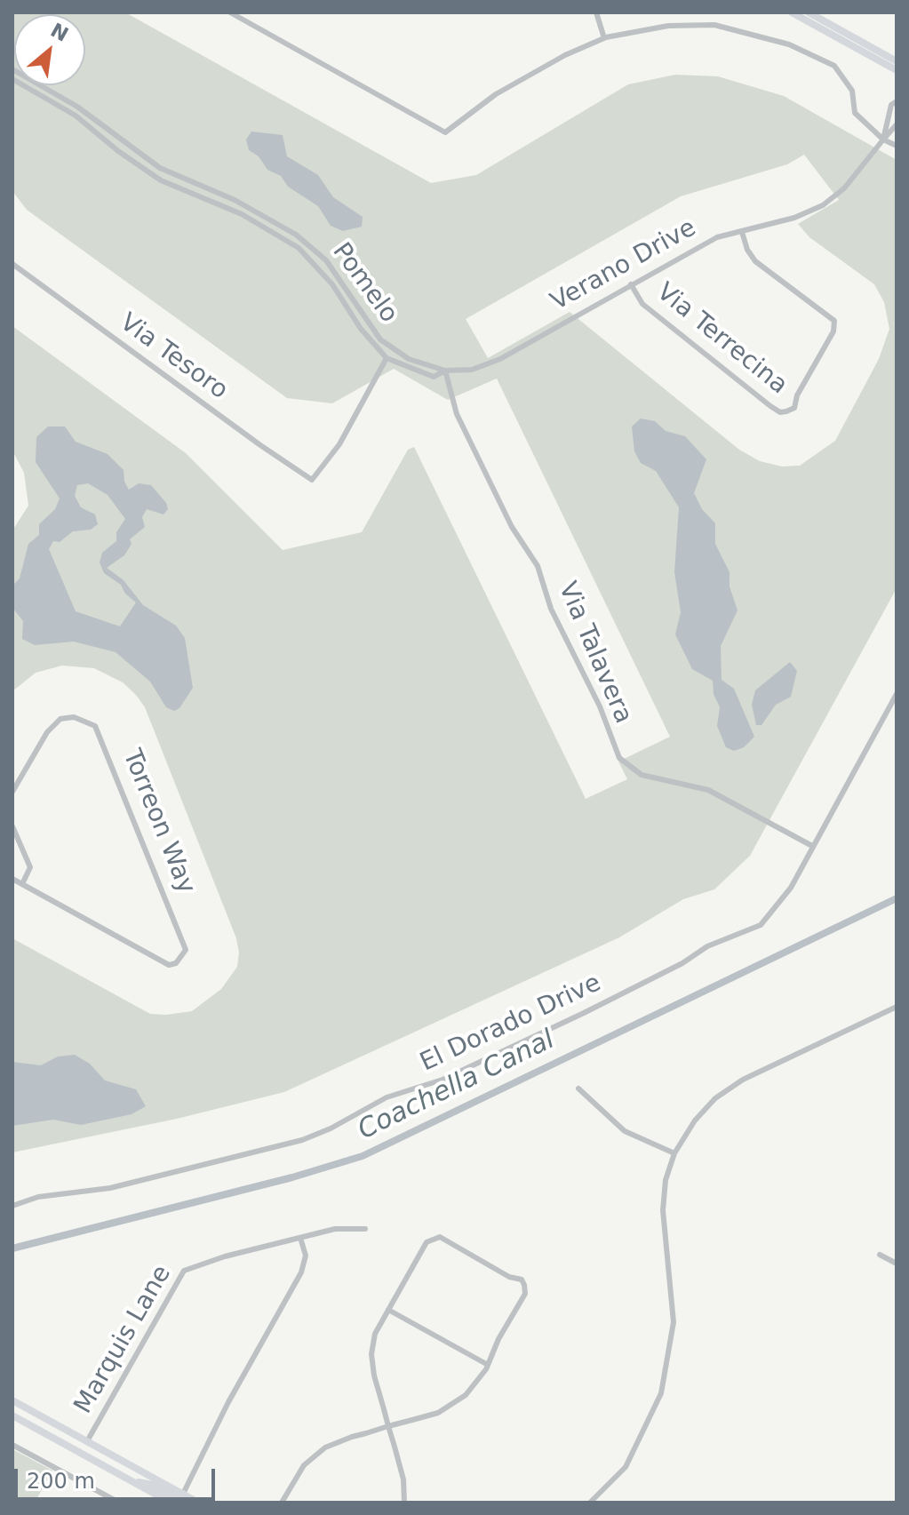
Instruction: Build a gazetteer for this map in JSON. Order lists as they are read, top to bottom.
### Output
{
  "streets": {
    "street": [
      "Verano Drive",
      "Pomelo",
      "Via Terrecina",
      "Via Tesoro",
      "Via Talavera",
      "Torreon Way",
      "El Dorado Drive",
      "Marquis Lane"
    ]
  },
  "crossings": [
    ["Verano Drive", "Pomelo"],
    ["Verano Drive", "Via Terrecina"],
    ["Verano Drive", "Via Talavera"],
    ["Pomelo", "Via Tesoro"],
    ["Pomelo", "Via Talavera"],
    ["Via Talavera", "El Dorado Drive"]
  ],
  "water": ["Coachella Canal"],
  "scale_bar": "200 m",
  "north": "top right"
}
